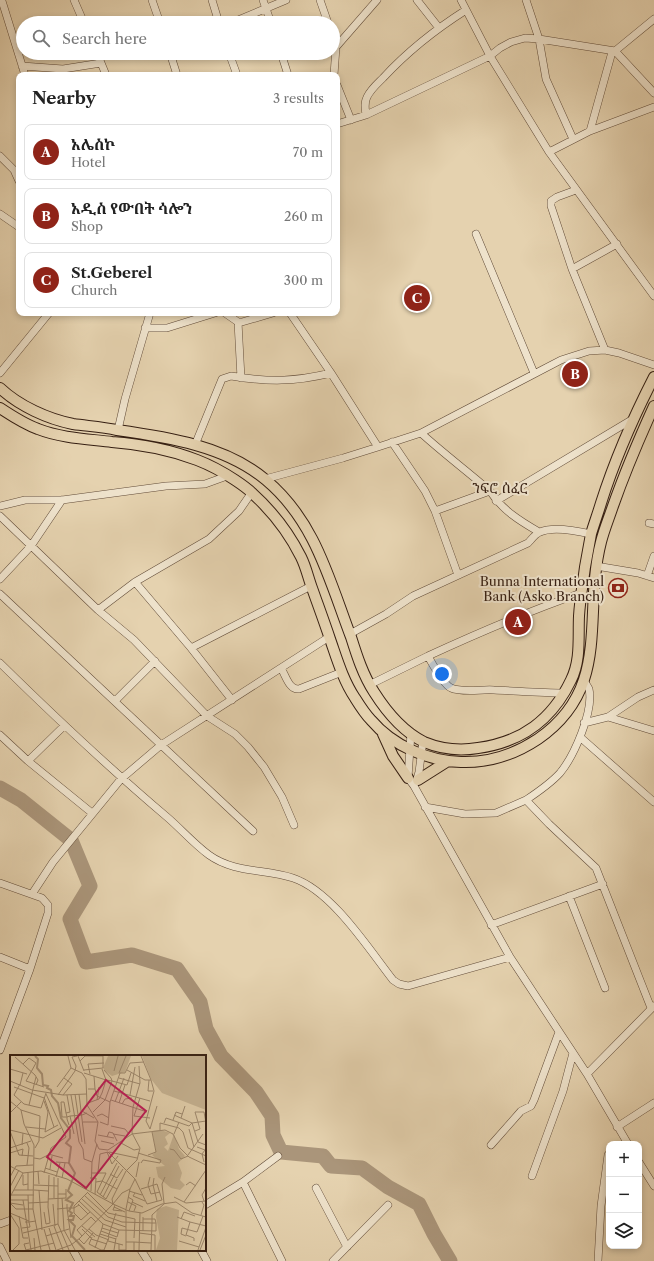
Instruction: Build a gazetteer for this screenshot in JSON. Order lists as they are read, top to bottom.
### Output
{
  "districts": ["ንፍሮ ሰፈር"],
  "places": {
    "bank": ["Bunna International Bank (Asko Branch)"]
  },
  "page": {
    "search": "Search here",
    "heading": ["Nearby", "3 results"],
    "list": [
      {
        "mark": "A",
        "name": "አሌስኮ",
        "note": "Hotel",
        "value": "70 m"
      },
      {
        "mark": "B",
        "name": "አዲስ የውበት ሳሎን",
        "note": "Shop",
        "value": "260 m"
      },
      {
        "mark": "C",
        "name": "St.Geberel",
        "note": "Church",
        "value": "300 m"
      }
    ],
    "pins": ["C", "B", "A"],
    "map_buttons": ["+", "−"]
  }
}
